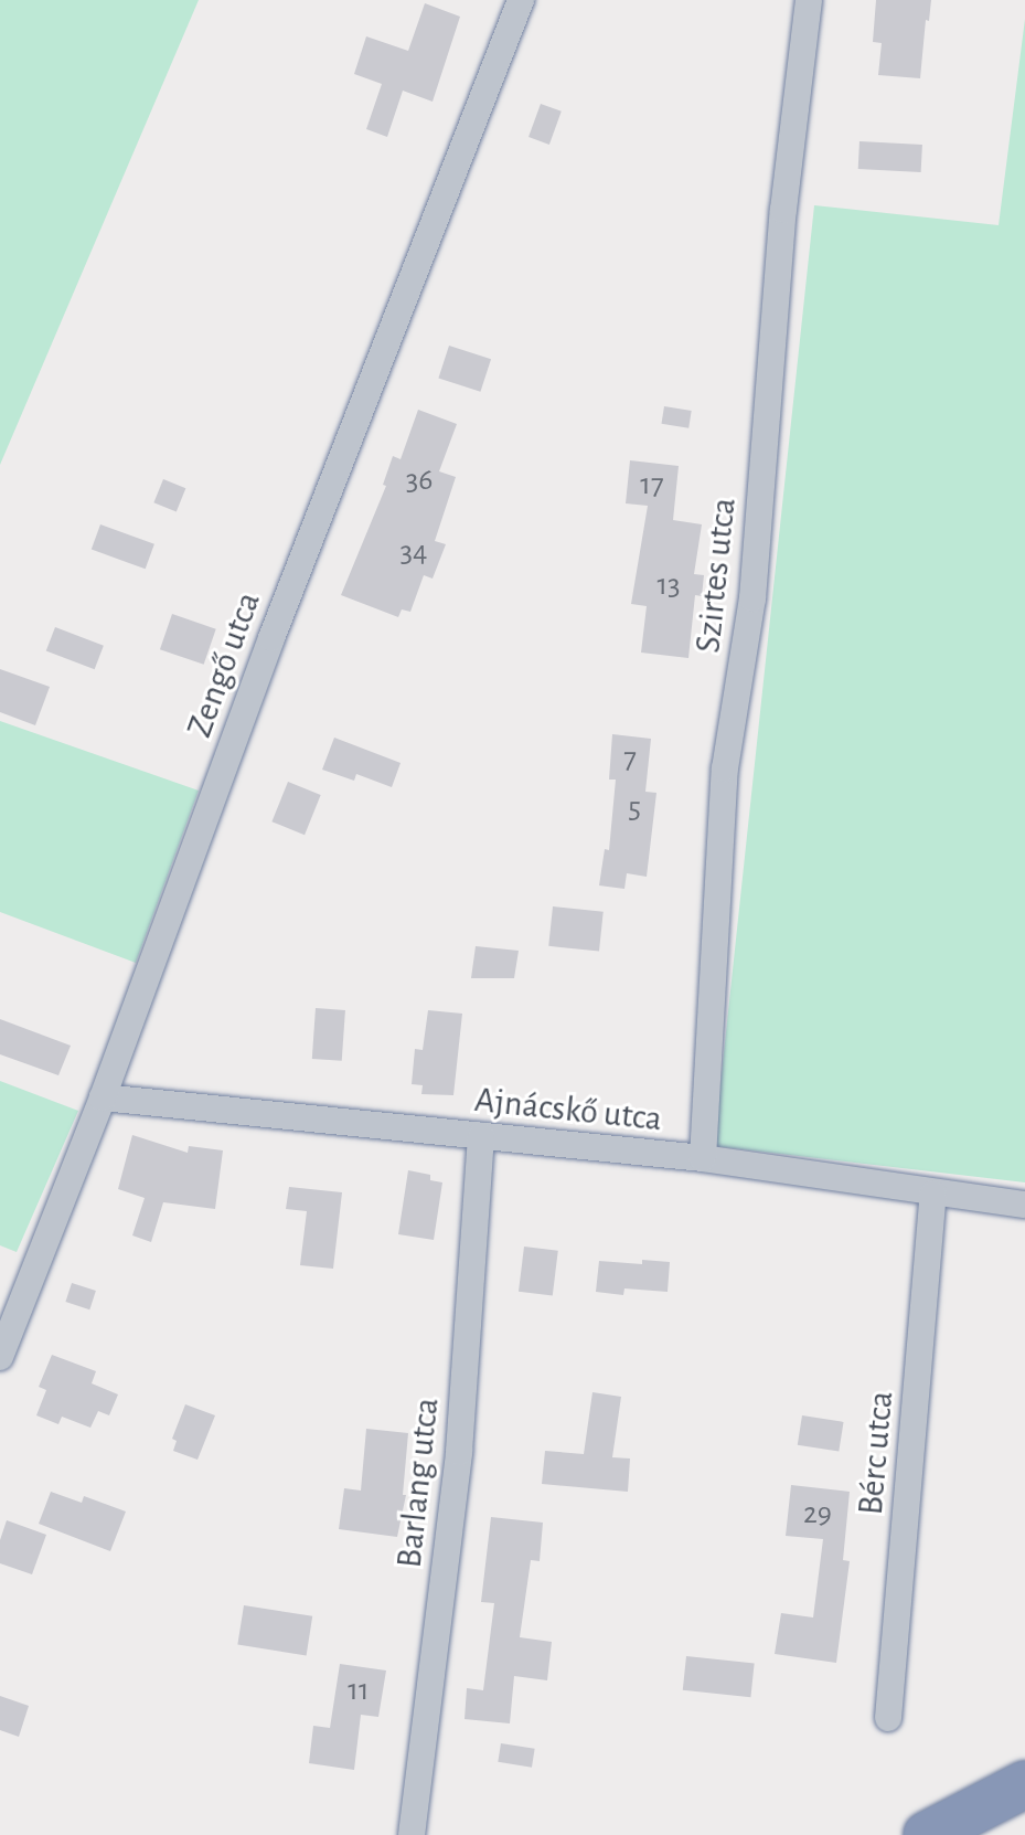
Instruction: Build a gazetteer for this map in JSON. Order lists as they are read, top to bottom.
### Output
{
  "streets": {
    "street": [
      "Szirtes utca",
      "Zengő utca",
      "Ajnácskő utca",
      "Bérc utca",
      "Barlang utca"
    ]
  },
  "crossings": [
    ["Szirtes utca", "Ajnácskő utca"],
    ["Zengő utca", "Ajnácskő utca"],
    ["Ajnácskő utca", "Bérc utca"],
    ["Ajnácskő utca", "Barlang utca"]
  ],
  "house_numbers": [
    "36",
    "17",
    "34",
    "13",
    "7",
    "5",
    "29",
    "11"
  ]
}
